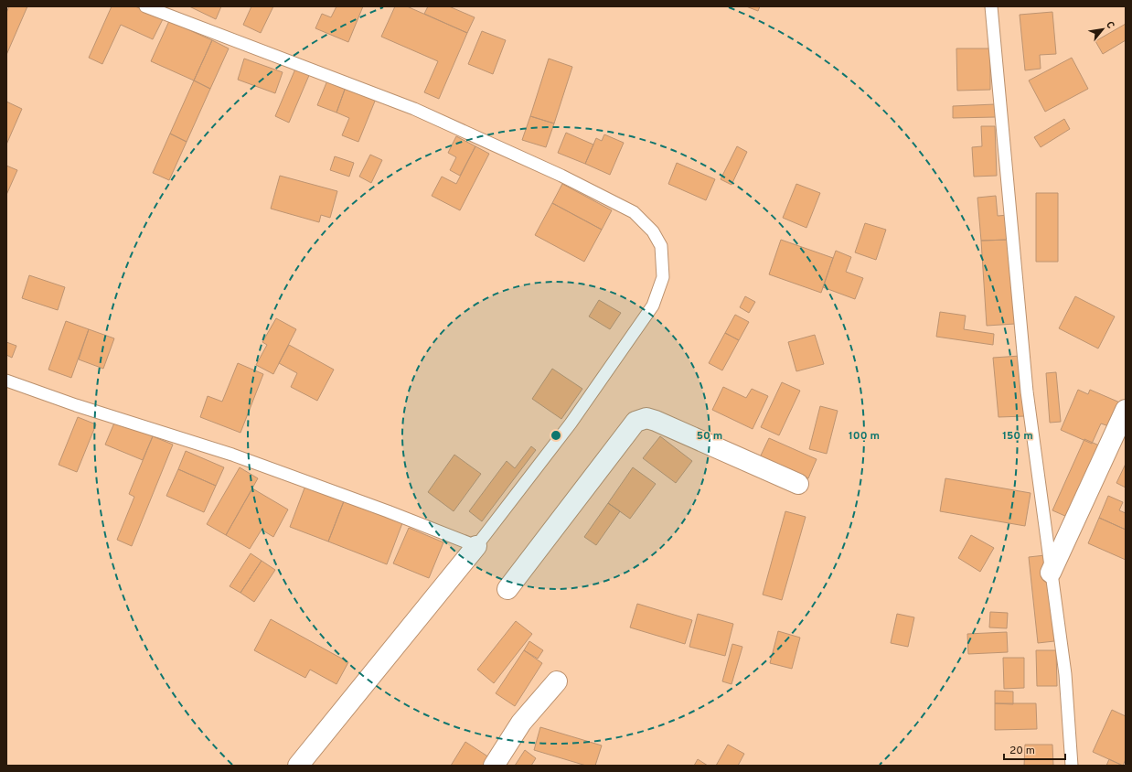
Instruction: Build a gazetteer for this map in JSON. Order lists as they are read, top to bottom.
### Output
{
  "scale_bar": "20 m",
  "north": "top right",
  "rings": ["50 m", "100 m", "150 m"]
}
